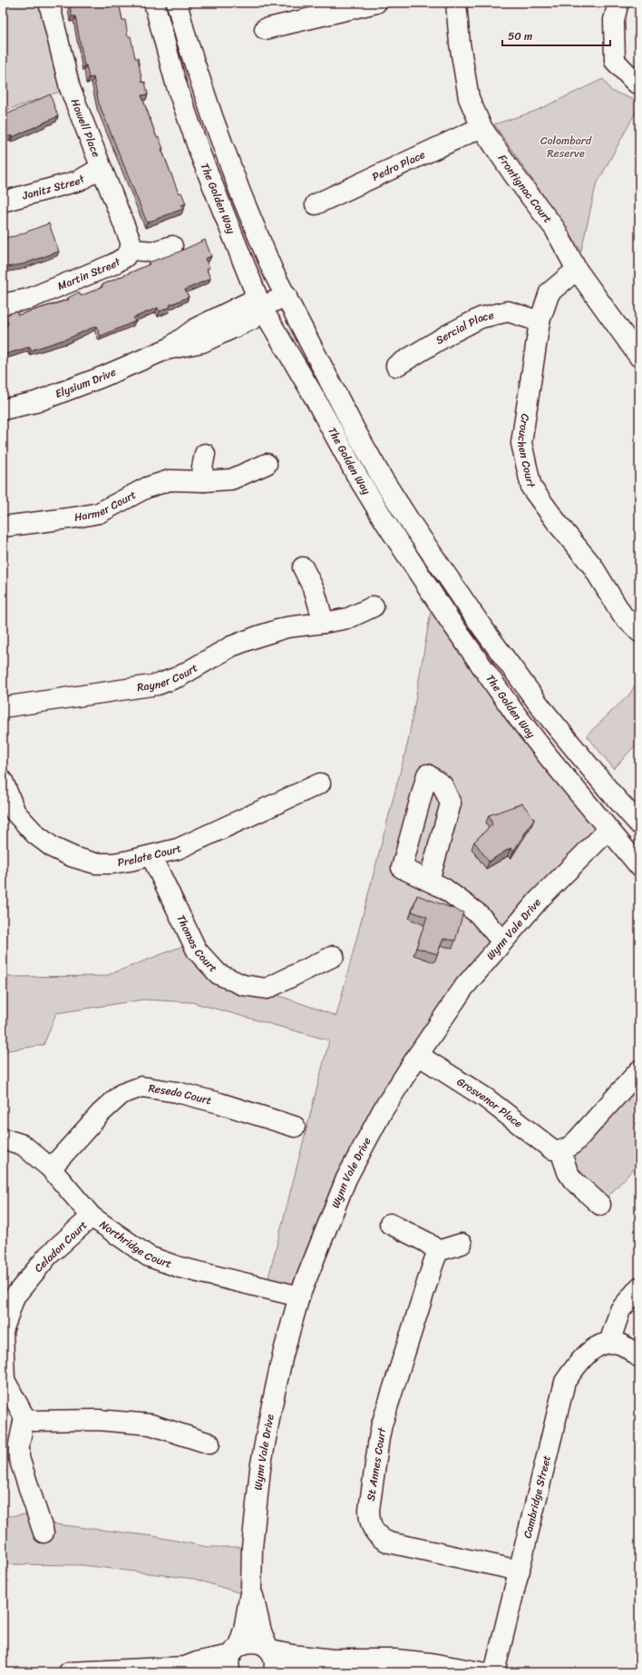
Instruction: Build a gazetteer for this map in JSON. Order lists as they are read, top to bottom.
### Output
{
  "streets": {
    "street": [
      "Howell Place",
      "Pedro Place",
      "Janitz Street",
      "Frontignac Court",
      "The Golden Way",
      "Martin Street",
      "Sercial Place",
      "Elysium Drive",
      "Crouchen Court",
      "Harmer Court",
      "Rayner Court",
      "Prelate Court",
      "Wynn Vale Drive",
      "Thomas Court",
      "Reseda Court",
      "Grosvenor Place",
      "Northridge Court",
      "Celadon Court",
      "St Annes Court",
      "Cambridge Street"
    ]
  },
  "crossings": [
    ["Howell Place", "Janitz Street"],
    ["Howell Place", "Martin Street"],
    ["Pedro Place", "Frontignac Court"],
    ["Frontignac Court", "Crouchen Court"],
    ["The Golden Way", "Elysium Drive"],
    ["The Golden Way", "Wynn Vale Drive"],
    ["Sercial Place", "Crouchen Court"],
    ["Prelate Court", "Thomas Court"],
    ["Wynn Vale Drive", "Grosvenor Place"],
    ["Wynn Vale Drive", "Northridge Court"],
    ["Reseda Court", "Northridge Court"],
    ["Northridge Court", "Celadon Court"],
    ["St Annes Court", "Cambridge Street"]
  ],
  "parks": ["Colombard Reserve"],
  "scale_bar": "50 m"
}
